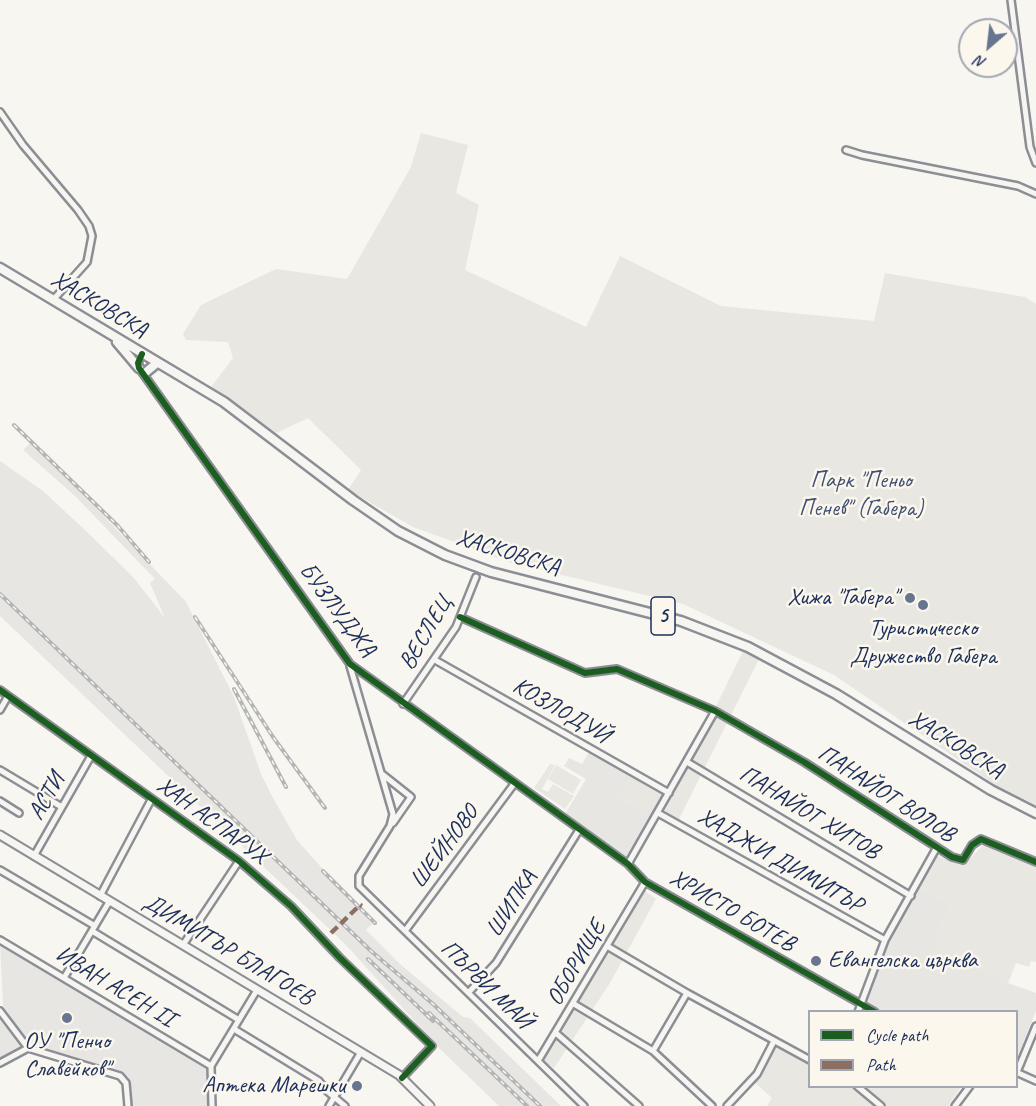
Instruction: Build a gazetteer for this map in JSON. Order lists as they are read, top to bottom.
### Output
{
  "streets": {
    "main road": ["ХАСКОВСКА", "5"],
    "street": [
      "БУЗЛУДЖА",
      "ВЕСЛЕЦ",
      "КОЗЛОДУЙ",
      "ПАНАЙОТ ВОЛОВ",
      "АСТИ",
      "ПАНАЙОТ ХИТОВ",
      "ХАН АСПАРУХ",
      "ШЕЙНОВО",
      "ХАДЖИ ДИМИТЪР",
      "ШИПКА",
      "ХРИСТО БОТЕВ",
      "ДИМИТЪР БЛАГОЕВ",
      "ОБОРИЩЕ",
      "ПЪРВИ МАЙ",
      "ИВАН АСЕН II"
    ]
  },
  "crossings": [
    ["БУЗЛУДЖА", "ВЕСЛЕЦ"],
    ["БУЗЛУДЖА", "ШЕЙНОВО"],
    ["БУЗЛУДЖА", "ШИПКА"],
    ["БУЗЛУДЖА", "ХРИСТО БОТЕВ"],
    ["ВЕСЛЕЦ", "КОЗЛОДУЙ"],
    ["ВЕСЛЕЦ", "ПАНАЙОТ ВОЛОВ"],
    ["АСТИ", "ХАН АСПАРУХ"],
    ["АСТИ", "ДИМИТЪР БЛАГОЕВ"],
    ["ХАН АСПАРУХ", "ДИМИТЪР БЛАГОЕВ"],
    ["ШЕЙНОВО", "ПЪРВИ МАЙ"],
    ["ШИПКА", "ХРИСТО БОТЕВ"],
    ["ШИПКА", "ПЪРВИ МАЙ"],
    ["ХРИСТО БОТЕВ", "ОБОРИЩЕ"],
    ["ОБОРИЩЕ", "ПЪРВИ МАЙ"]
  ],
  "parks": ["Парк \"Пеньо Пенев\" (Габера)"],
  "places": [
    "Хижа \"Габера\"",
    "Туристическо Дружество Габера",
    "Евангелска църква",
    "ОУ \"Пенчо Славейков\"",
    "Аптека Марешки"
  ],
  "legend": ["Cycle path", "Path"],
  "north": "bottom left"
}
